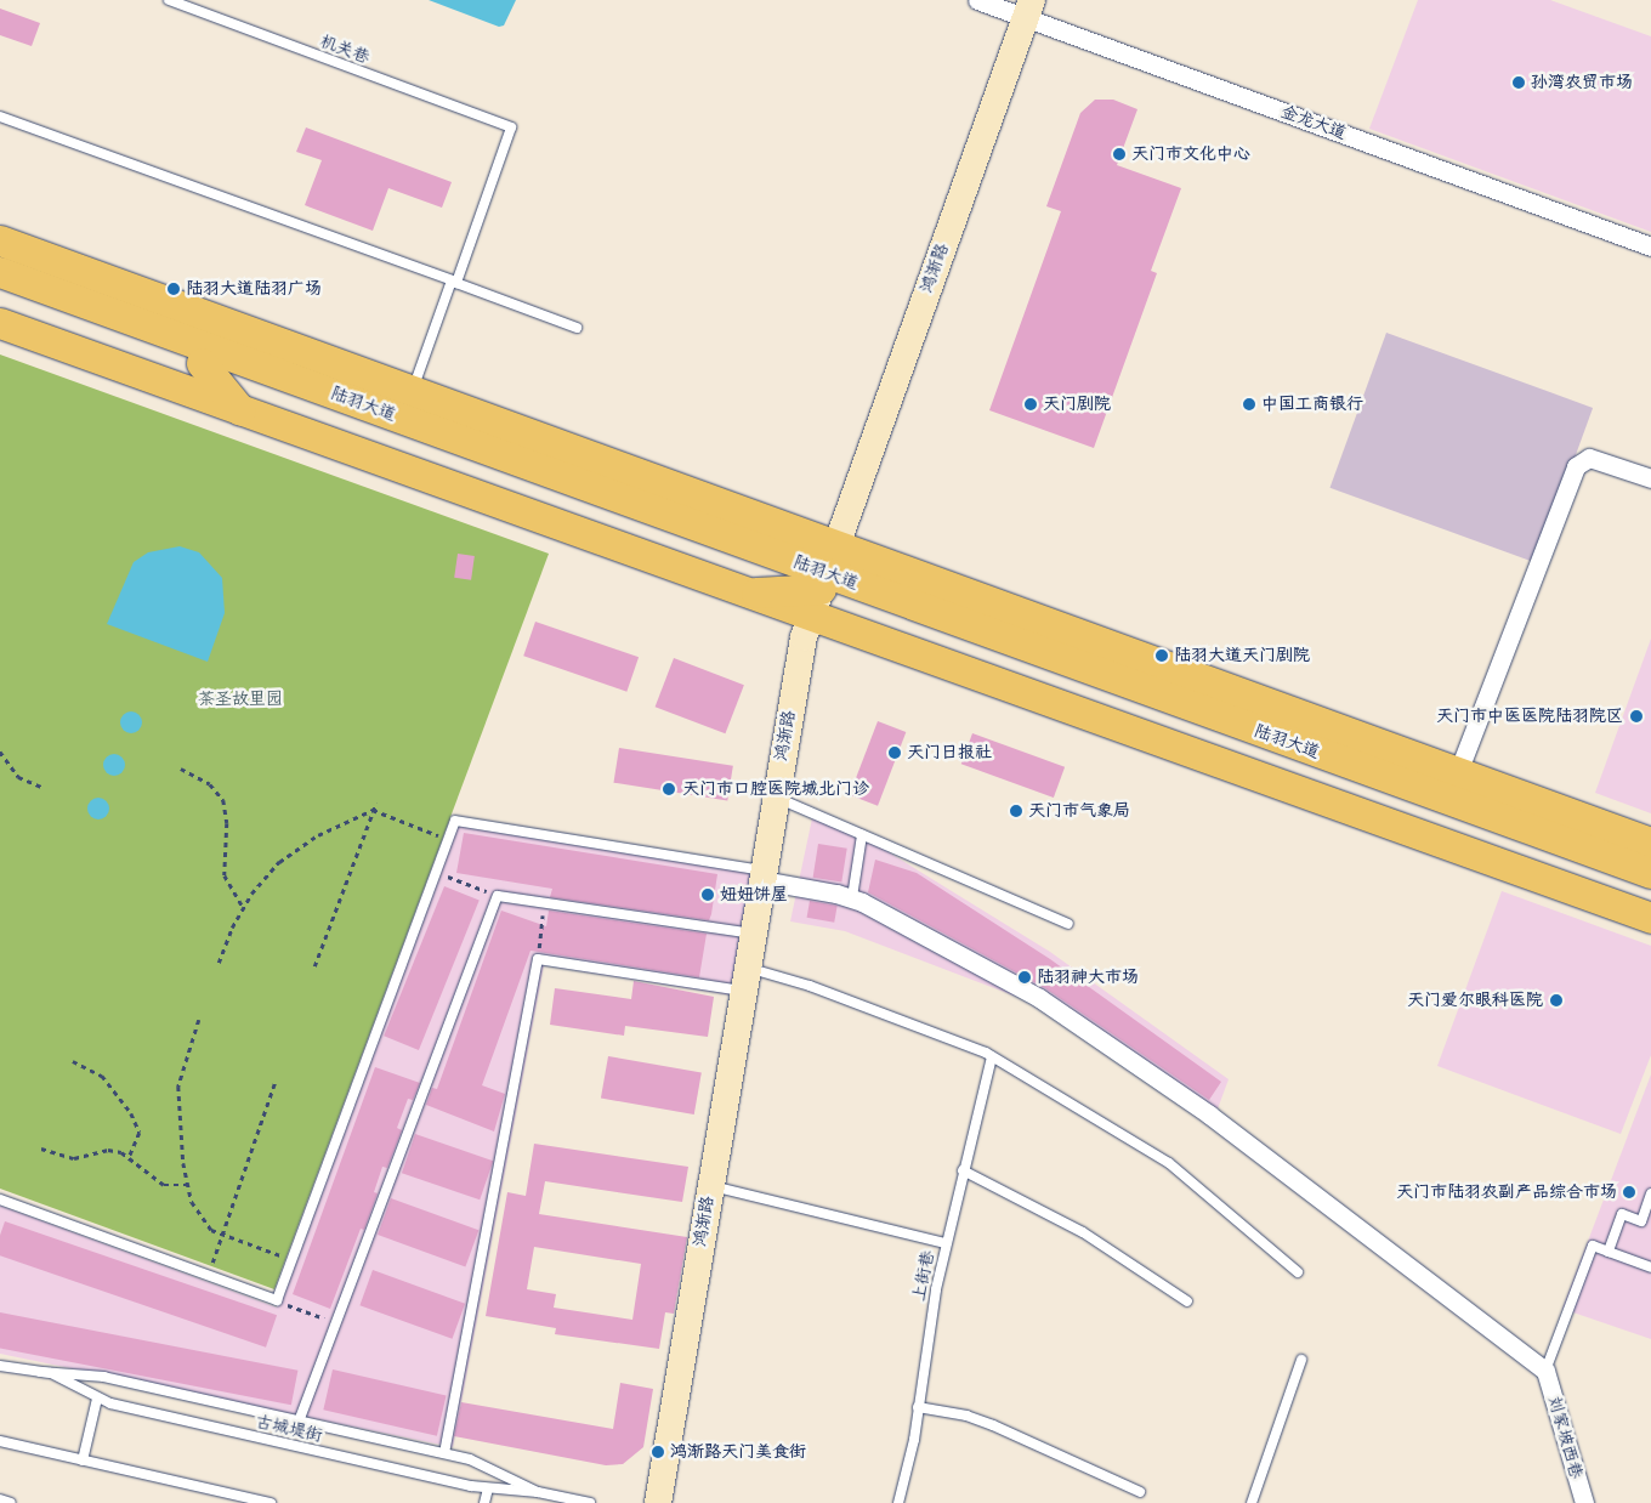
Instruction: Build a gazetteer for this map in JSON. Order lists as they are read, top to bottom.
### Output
{
  "streets": {
    "main road": ["陆羽大道"],
    "street": ["金龙大道", "鸿渐路", "刘家坡西巷"],
    "lane": ["机关巷", "上街巷", "古城堤街"]
  },
  "crossings": [
    ["金龙大道", "鸿渐路"],
    ["鸿渐路", "陆羽大道"]
  ],
  "parks": ["茶圣故里园"],
  "places": [
    "孙湾农贸市场",
    "天门市文化中心",
    "陆羽大道陆羽广场",
    "天门剧院",
    "中国工商银行",
    "陆羽大道天门剧院",
    "天门市中医医院陆羽院区",
    "天门日报社",
    "天门市口腔医院城北门诊",
    "天门市气象局",
    "妞妞饼屋",
    "陆羽神大市场",
    "天门爱尔眼科医院",
    "天门市陆羽农副产品综合市场",
    "鸿渐路天门美食街"
  ]
}
